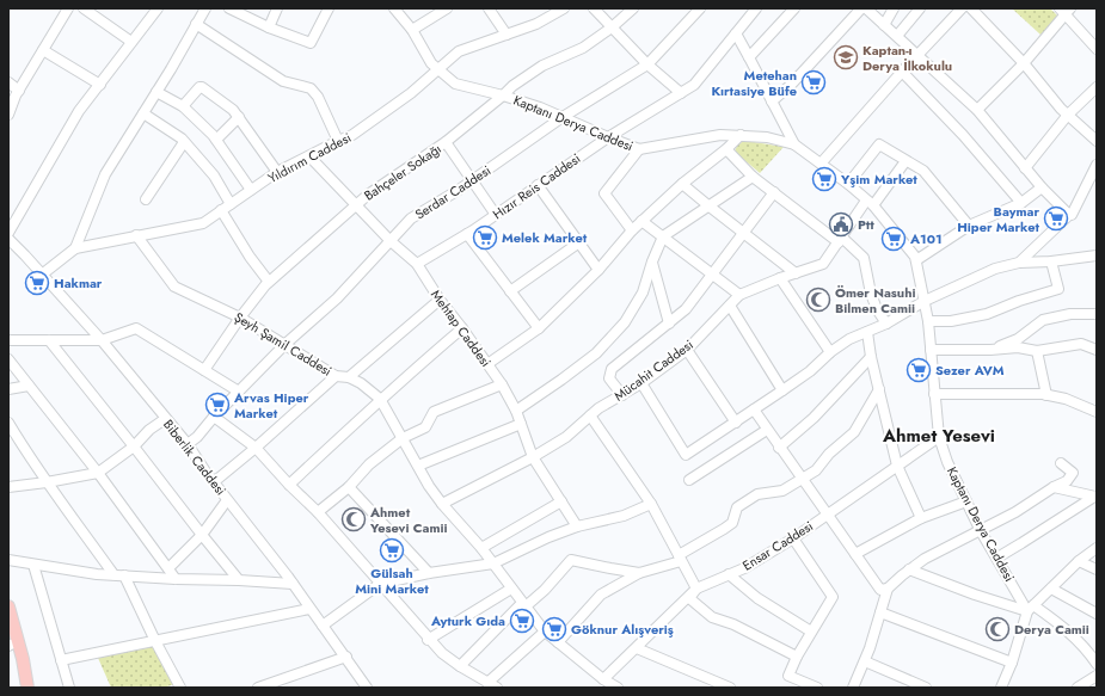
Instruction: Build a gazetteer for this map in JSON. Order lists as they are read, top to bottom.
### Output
{
  "streets": {
    "street": [
      "Kaptanı Derya Caddesi",
      "Yıldırım Caddesi",
      "Bahçeler Sokağı",
      "Hızır Reis Caddesi",
      "Serdar Caddesi",
      "Mehtap Caddesi",
      "Şeyh Şamil Caddesi",
      "Mücahit Caddesi",
      "Biberlik Caddesi",
      "Ensar Caddesi"
    ]
  },
  "crossings": [
    ["Kaptanı Derya Caddesi", "Yıldırım Caddesi"],
    ["Kaptanı Derya Caddesi", "Bahçeler Sokağı"],
    ["Kaptanı Derya Caddesi", "Hızır Reis Caddesi"],
    ["Kaptanı Derya Caddesi", "Serdar Caddesi"],
    ["Kaptanı Derya Caddesi", "Mücahit Caddesi"],
    ["Kaptanı Derya Caddesi", "Ensar Caddesi"],
    ["Yıldırım Caddesi", "Mehtap Caddesi"],
    ["Yıldırım Caddesi", "Şeyh Şamil Caddesi"],
    ["Yıldırım Caddesi", "Biberlik Caddesi"],
    ["Bahçeler Sokağı", "Mehtap Caddesi"],
    ["Bahçeler Sokağı", "Şeyh Şamil Caddesi"],
    ["Hızır Reis Caddesi", "Mehtap Caddesi"],
    ["Serdar Caddesi", "Mehtap Caddesi"],
    ["Serdar Caddesi", "Şeyh Şamil Caddesi"],
    ["Serdar Caddesi", "Biberlik Caddesi"],
    ["Mehtap Caddesi", "Mücahit Caddesi"],
    ["Şeyh Şamil Caddesi", "Mücahit Caddesi"],
    ["Şeyh Şamil Caddesi", "Ensar Caddesi"]
  ],
  "districts": ["Ahmet Yesevi"],
  "places": {
    "school or university": ["Kaptan-ı Derya İlkokulu"],
    "supermarket": [
      "Metehan Kırtasiye Büfe",
      "Yşim Market",
      "Baymar Hiper Market",
      "Melek Market",
      "A101",
      "Hakmar",
      "Sezer AVM",
      "Arvas Hiper Market",
      "Gülsah Mini Market",
      "Ayturk Gıda",
      "Göknur Alışveriş"
    ],
    "public building": ["Ptt"],
    "mosque": ["Ömer Nasuhi Bilmen Camii", "Ahmet Yesevi Camii", "Derya Camii"]
  }
}
